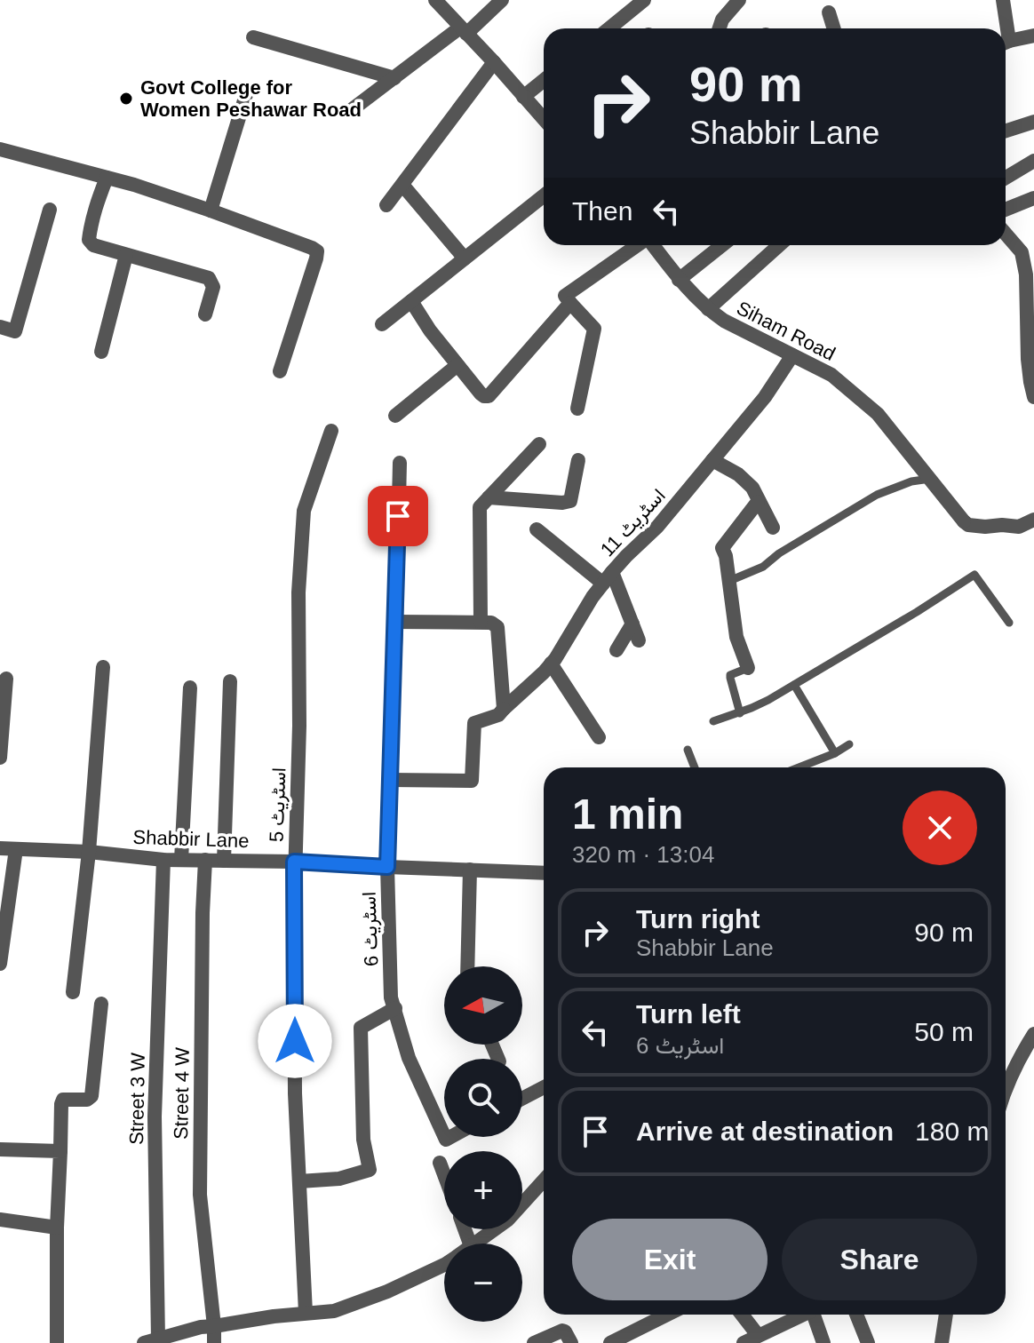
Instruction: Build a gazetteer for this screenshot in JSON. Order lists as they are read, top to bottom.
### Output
{
  "streets": {
    "street": [
      "Siham Road",
      "اسٹریٹ 11",
      "اسٹریٹ 5",
      "Shabbir Lane",
      "اسٹریٹ 6",
      "Street 4 W",
      "Street 3 W"
    ]
  },
  "crossings": [
    ["Siham Road", "اسٹریٹ 11"],
    ["اسٹریٹ 11", "اسٹریٹ 6"],
    ["اسٹریٹ 5", "Shabbir Lane"],
    ["Shabbir Lane", "اسٹریٹ 6"],
    ["Shabbir Lane", "Street 4 W"],
    ["Shabbir Lane", "Street 3 W"]
  ],
  "places": ["Govt College for Women Peshawar Road"],
  "north": "left",
  "page": {
    "turn": ["90 m", "Shabbir Lane"],
    "then": "Then",
    "heading": ["1 min", "320 m · 13:04"],
    "list": [
      {
        "name": "Turn right",
        "note": "Shabbir Lane",
        "value": "90 m"
      },
      {
        "name": "Turn left",
        "note": "اسٹریٹ 6",
        "value": "50 m"
      },
      {
        "name": "Arrive at destination",
        "value": "180 m"
      }
    ],
    "map_buttons": ["+", "−"],
    "buttons": ["Exit", "Share"]
  }
}
